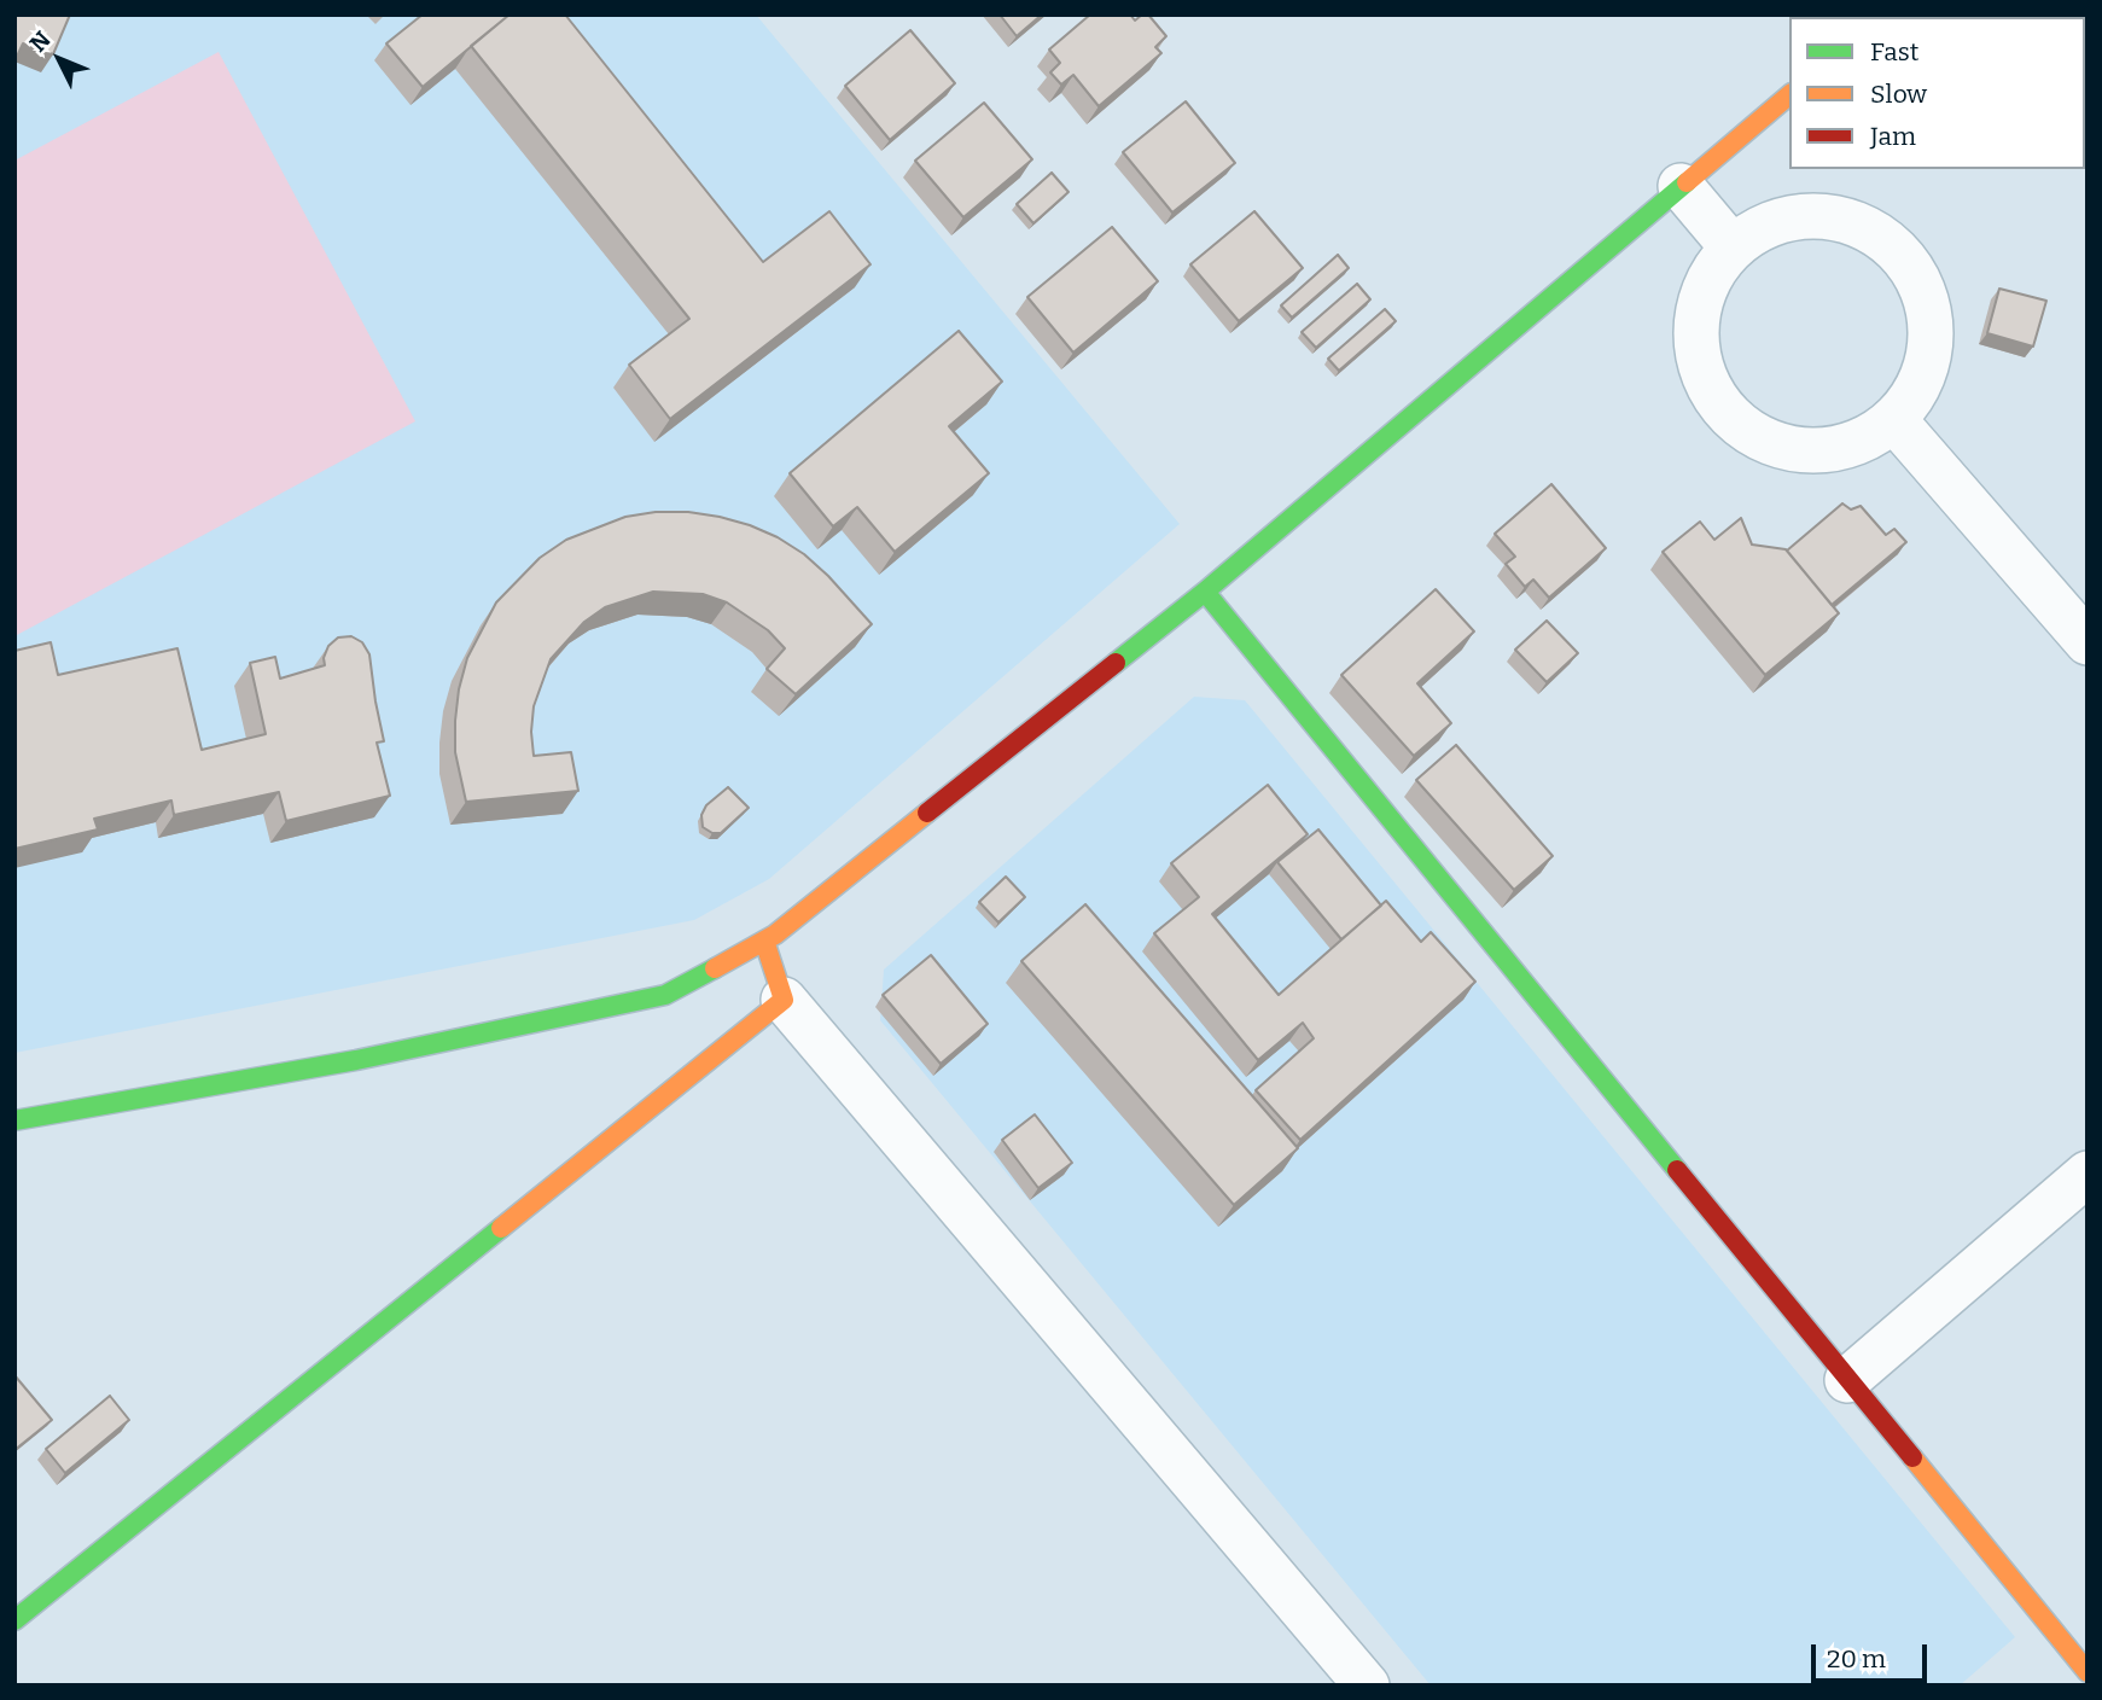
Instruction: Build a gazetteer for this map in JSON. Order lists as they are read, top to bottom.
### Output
{
  "legend": ["Fast", "Slow", "Jam"],
  "scale_bar": "20 m",
  "north": "top left"
}
